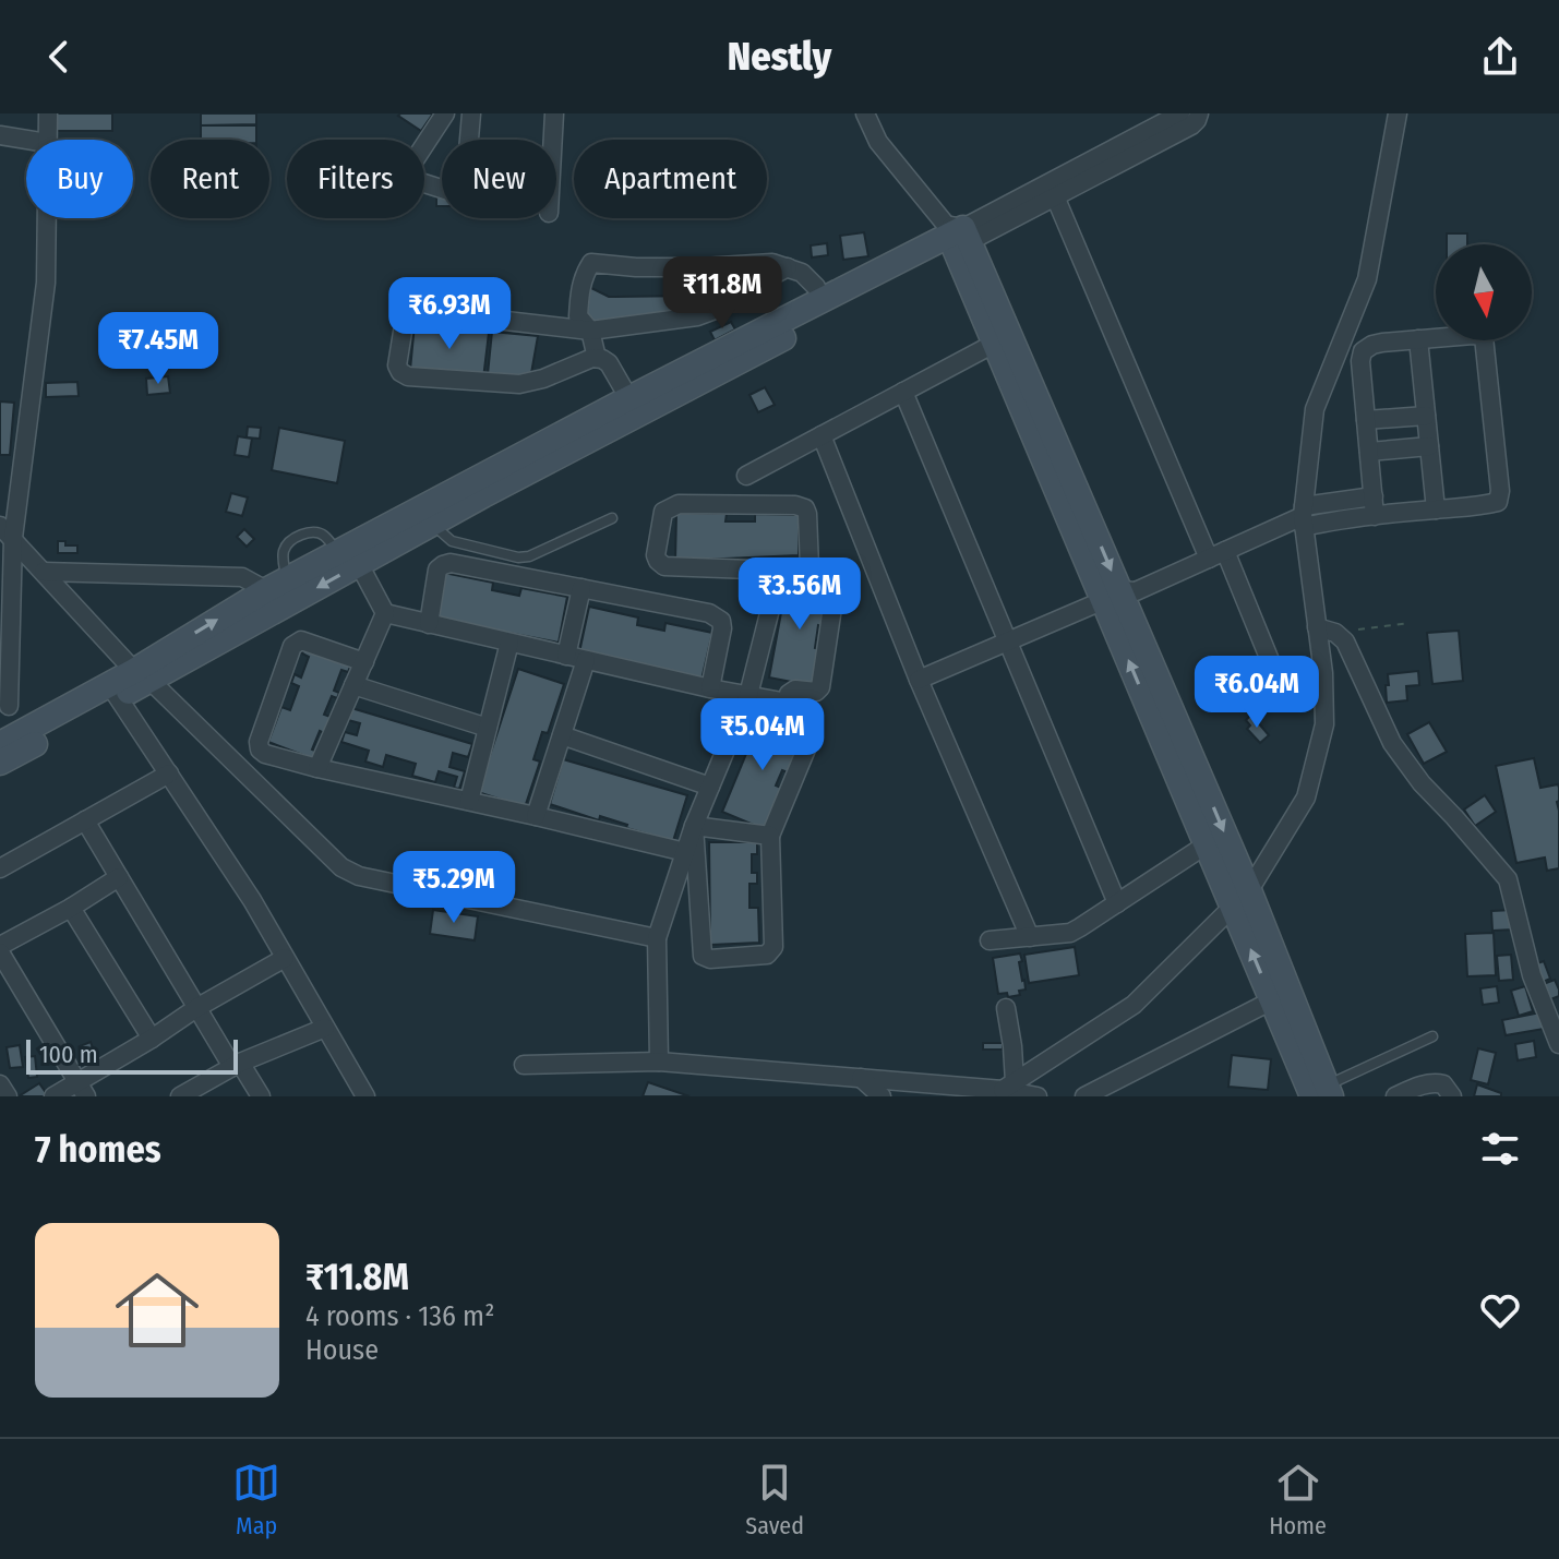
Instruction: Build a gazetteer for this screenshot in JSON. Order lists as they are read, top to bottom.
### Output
{
  "scale_bar": "100 m",
  "north": "bottom",
  "page": {
    "header": "Nestly",
    "chip": [
      "Buy",
      "Rent",
      "Filters",
      "New",
      "Apartment"
    ],
    "price": [
      "₹11.8M",
      "₹6.93M",
      "₹7.45M",
      "₹3.56M",
      "₹6.04M",
      "₹5.04M",
      "₹5.29M"
    ],
    "scale": "100 m",
    "heading": "7 homes",
    "list": [
      {
        "name": "₹11.8M",
        "note": "4 rooms · 136 m² · House"
      }
    ],
    "tabs": ["Map", "Saved", "Home"]
  }
}
